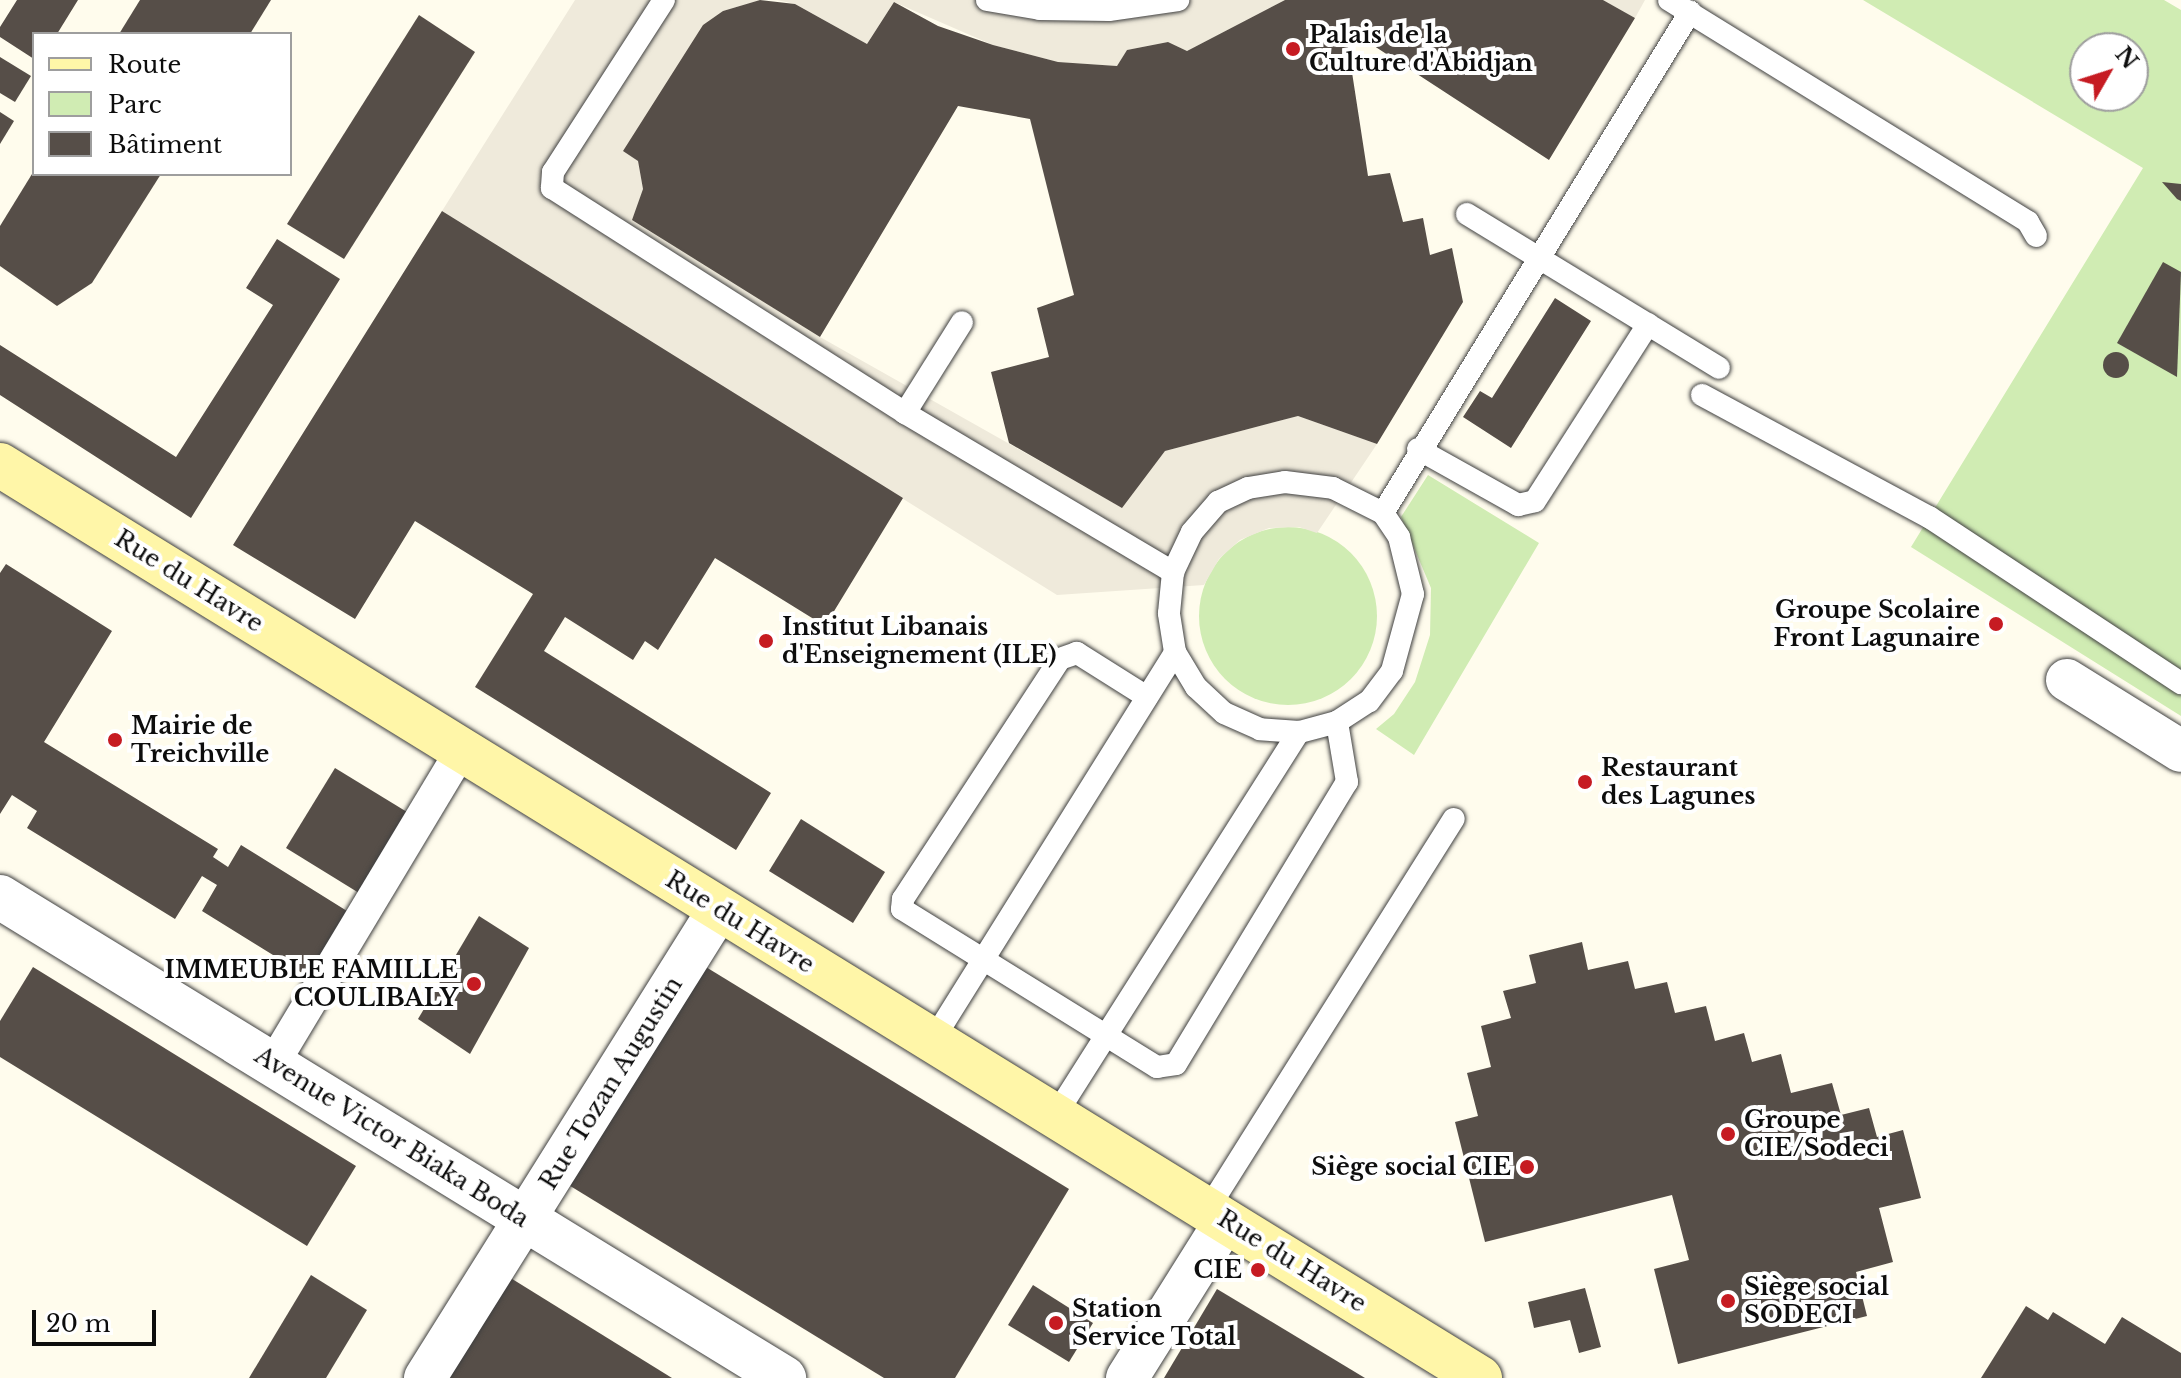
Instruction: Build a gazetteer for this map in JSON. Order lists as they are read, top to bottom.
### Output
{
  "streets": {
    "main road": ["Rue du Havre"],
    "street": ["Rue Tozan Augustin", "Avenue Victor Biaka Boda"]
  },
  "crossings": [
    ["Rue du Havre", "Rue Tozan Augustin"],
    ["Rue Tozan Augustin", "Avenue Victor Biaka Boda"]
  ],
  "places": [
    "Palais de la Culture d'Abidjan",
    "Groupe Scolaire Front Lagunaire",
    "Institut Libanais d'Enseignement (ILE)",
    "Mairie de Treichville",
    "Restaurant des Lagunes",
    "IMMEUBLE FAMILLE COULIBALY",
    "Groupe CIE/Sodeci",
    "Siège social CIE",
    "CIE",
    "Siège social SODECI",
    "Station Service Total"
  ],
  "legend": ["Route", "Parc", "Bâtiment"],
  "scale_bar": "20 m",
  "north": "top right"
}
